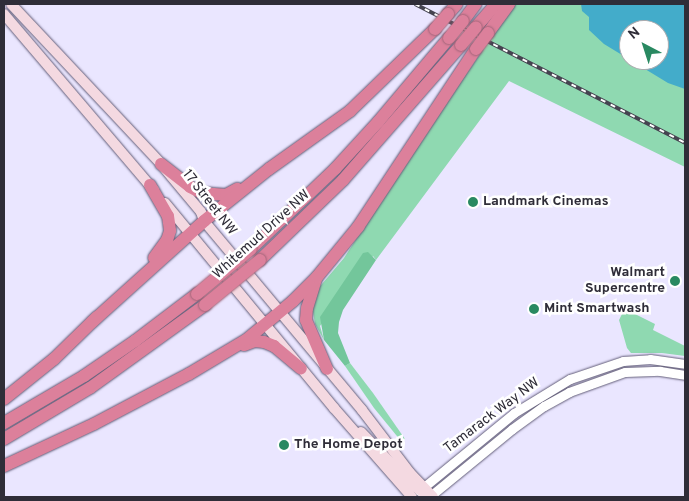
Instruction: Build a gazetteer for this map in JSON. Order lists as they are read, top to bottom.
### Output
{
  "streets": {
    "highway": ["Whitemud Drive NW"],
    "main road": ["17 Street NW"],
    "street": ["Tamarack Way NW"]
  },
  "crossings": [
    ["17 Street NW", "Tamarack Way NW"]
  ],
  "places": [
    "Landmark Cinemas",
    "Walmart Supercentre",
    "Mint Smartwash",
    "The Home Depot"
  ],
  "north": "top left"
}
